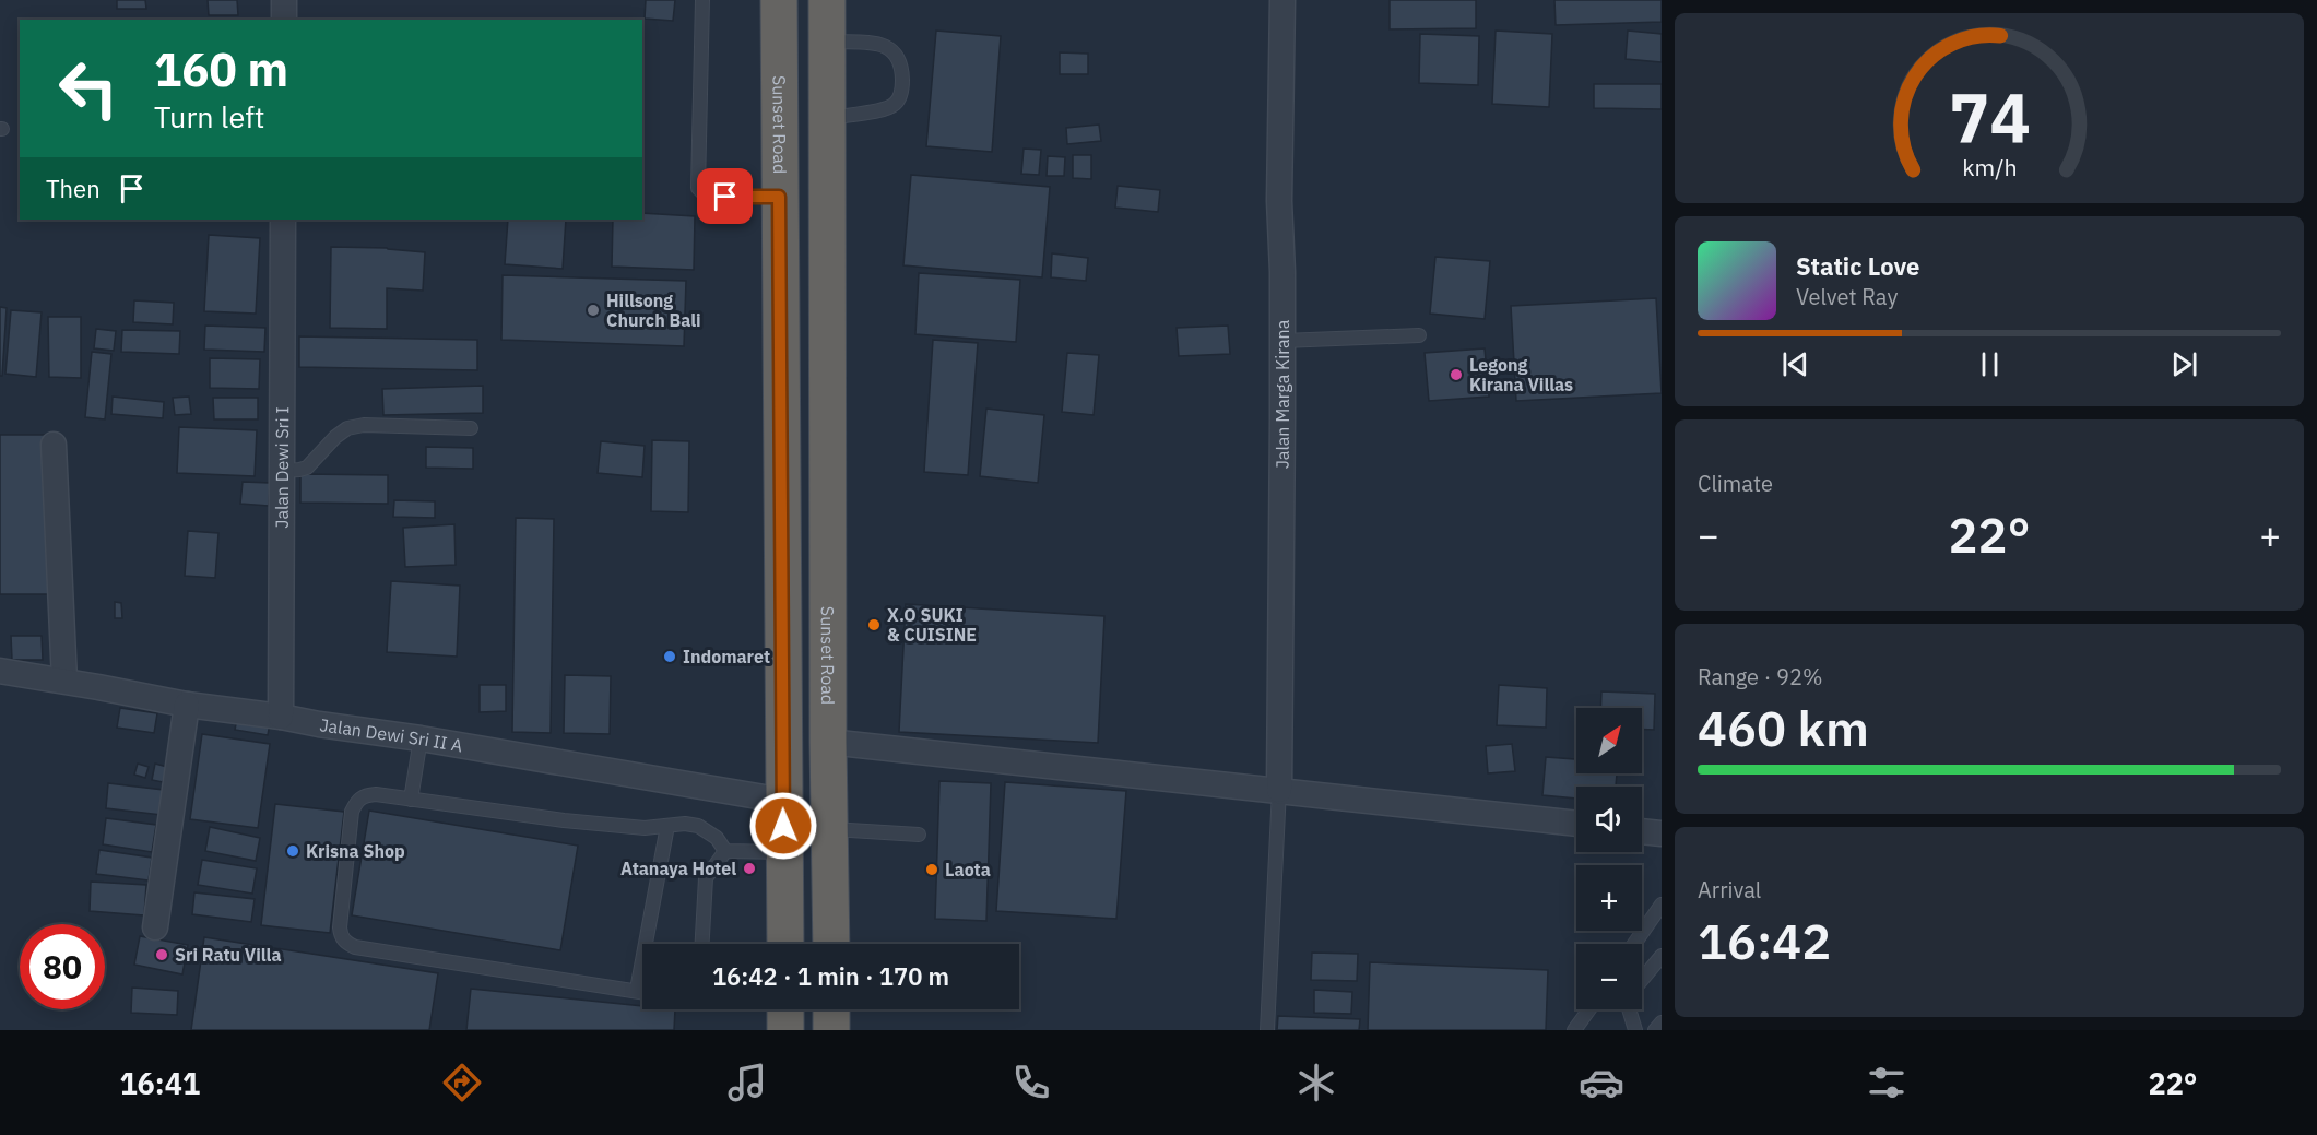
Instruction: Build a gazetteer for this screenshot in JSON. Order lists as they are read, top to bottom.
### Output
{
  "streets": {
    "highway": ["Sunset Road"],
    "street": ["Jalan Marga Kirana", "Jalan Dewi Sri I", "Jalan Dewi Sri II A"]
  },
  "crossings": [
    ["Sunset Road", "Jalan Dewi Sri II A"],
    ["Jalan Dewi Sri I", "Jalan Dewi Sri II A"]
  ],
  "places": [
    "Hillsong Church Bali",
    "Legong Kirana Villas",
    "X.O SUKI & CUISINE",
    "Indomaret",
    "Krisna Shop",
    "Atanaya Hotel",
    "Laota",
    "Sri Ratu Villa"
  ],
  "north": "top right",
  "page": {
    "turn": ["160 m", "Turn left"],
    "then": "Then",
    "song": ["Static Love", "Velvet Ray"],
    "tile": [
      "Climate",
      ["Range · 92%", "460 km"],
      ["Arrival", "16:42"]
    ],
    "heat": ["−", "22°", "+"],
    "map_buttons": ["+", "−"],
    "limit": "80",
    "trip": "16:42 · 1 min · 170 m",
    "tabs": ["16:41", "22°"],
    "gauge": ["74", "km/h"]
  }
}
